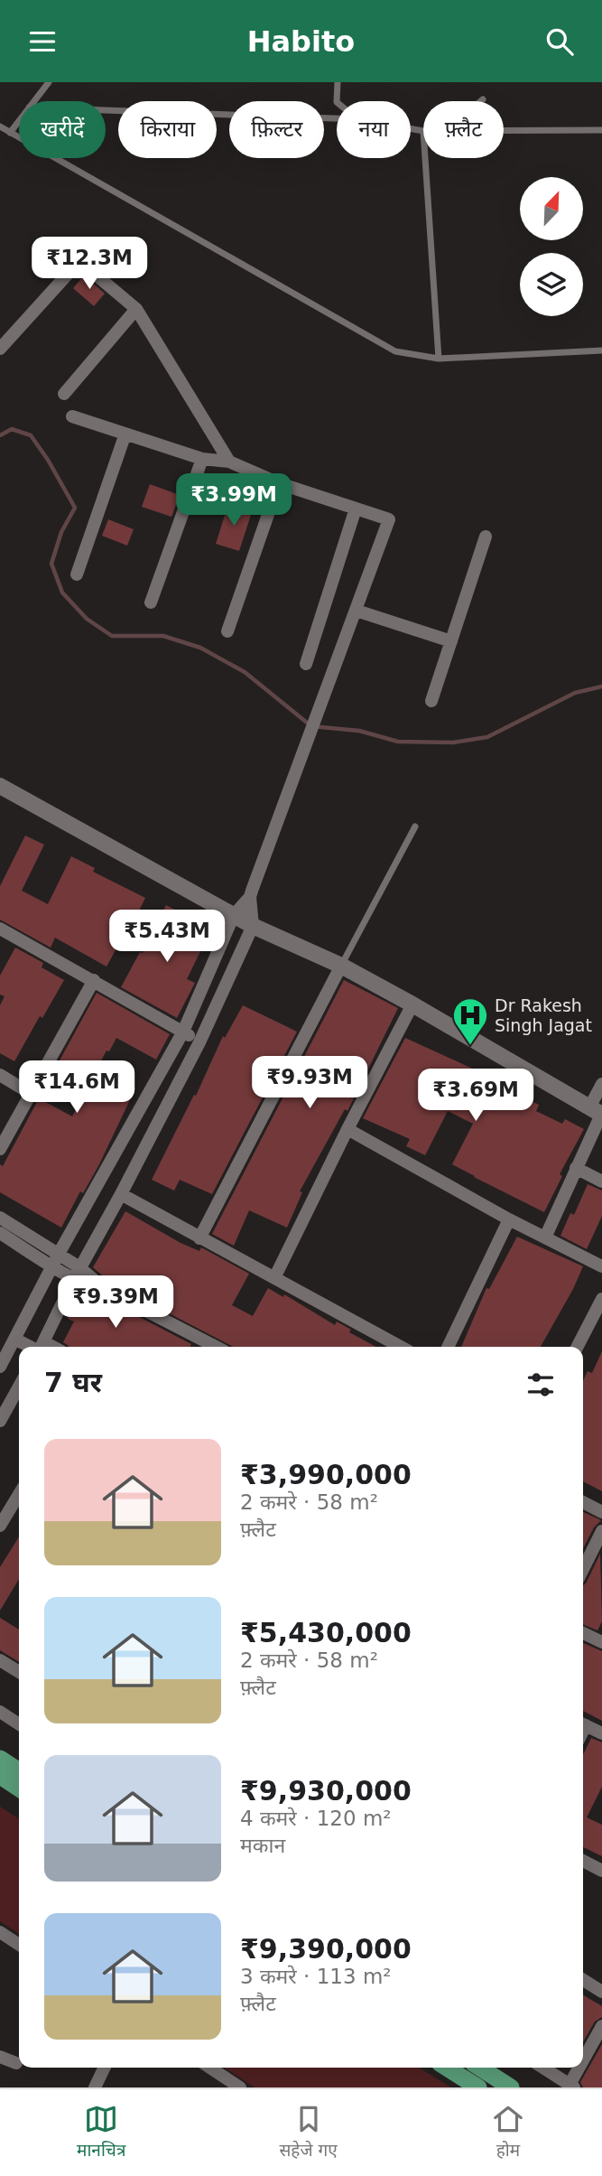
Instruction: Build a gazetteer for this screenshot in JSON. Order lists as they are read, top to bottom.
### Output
{
  "places": {
    "hospital": ["Dr Rakesh Singh Jagat"]
  },
  "north": "top right",
  "page": {
    "header": "Habito",
    "chip": [
      "खरीदें",
      "किराया",
      "फ़िल्टर",
      "नया",
      "फ़्लैट"
    ],
    "price": [
      "₹12.3M",
      "₹3.99M",
      "₹5.43M",
      "₹9.93M",
      "₹14.6M",
      "₹3.69M",
      "₹9.39M"
    ],
    "heading": "7 घर",
    "list": [
      {
        "name": "₹3,990,000",
        "note": "2 कमरे · 58 m² · फ़्लैट"
      },
      {
        "name": "₹5,430,000",
        "note": "2 कमरे · 58 m² · फ़्लैट"
      },
      {
        "name": "₹9,930,000",
        "note": "4 कमरे · 120 m² · मकान"
      },
      {
        "name": "₹9,390,000",
        "note": "3 कमरे · 113 m² · फ़्लैट"
      }
    ],
    "tabs": ["मानचित्र", "सहेजे गए", "होम"]
  }
}
